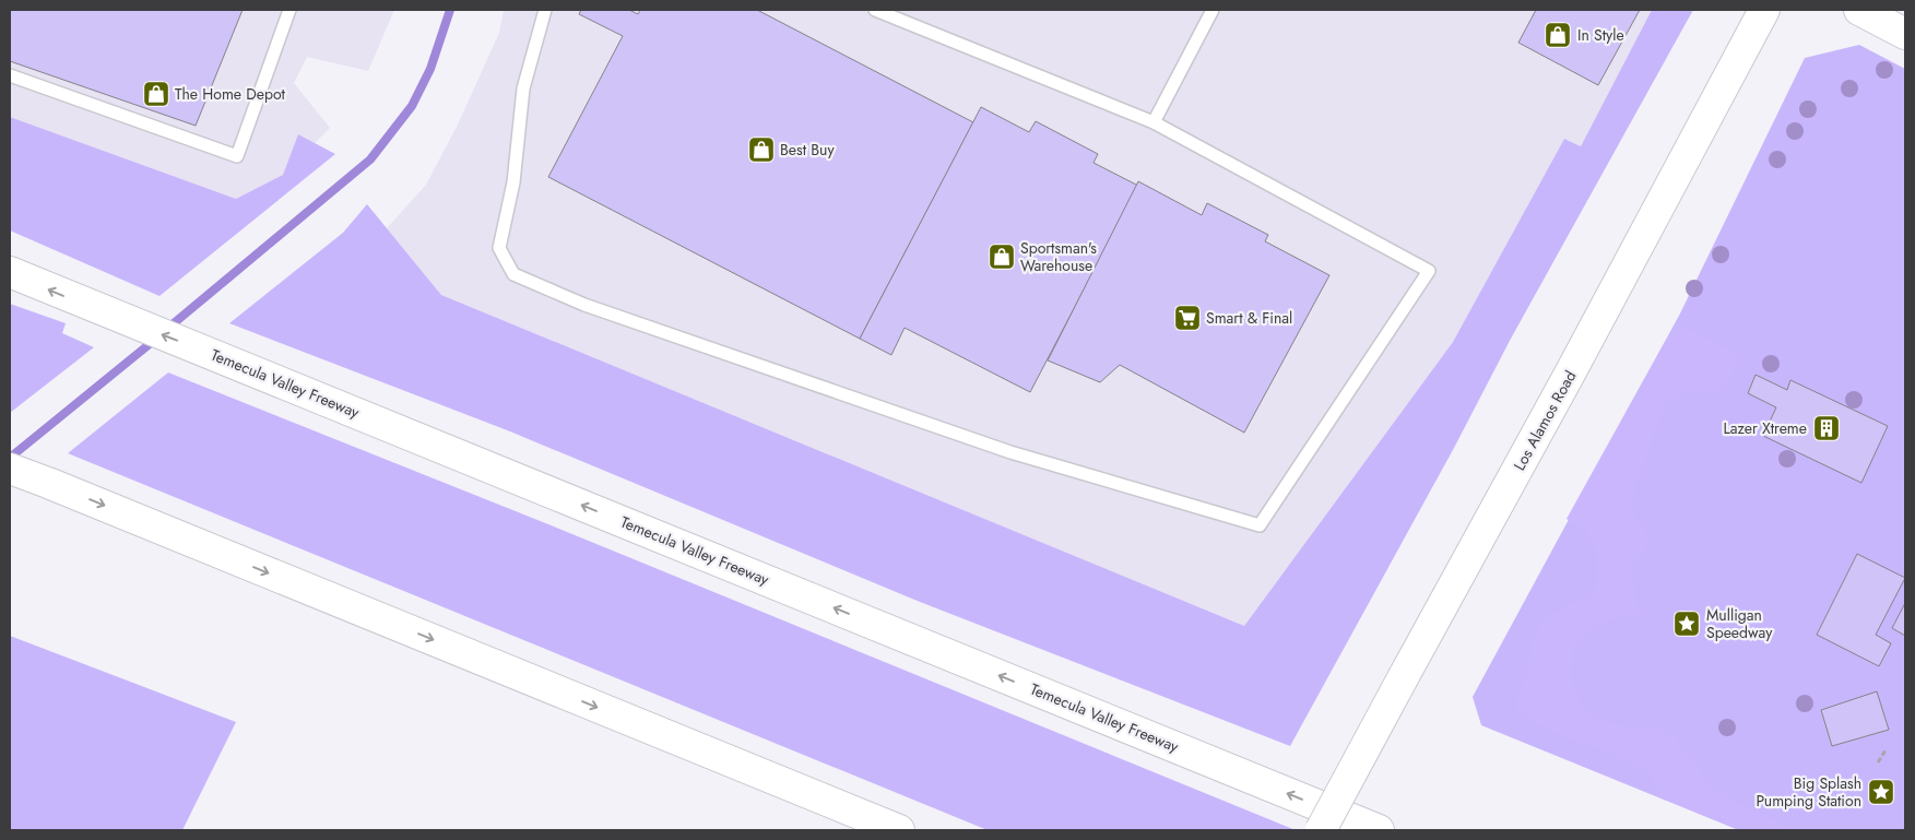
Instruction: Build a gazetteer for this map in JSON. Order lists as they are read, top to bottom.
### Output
{
  "streets": {
    "main road": ["Temecula Valley Freeway", "Los Alamos Road"]
  },
  "places": {
    "shop": [
      "In Style",
      "The Home Depot",
      "Best Buy",
      "Sportsman's Warehouse"
    ],
    "supermarket": ["Smart & Final"],
    "building": ["Lazer Xtreme"],
    "place": ["Mulligan Speedway", "Big Splash Pumping Station"]
  }
}
